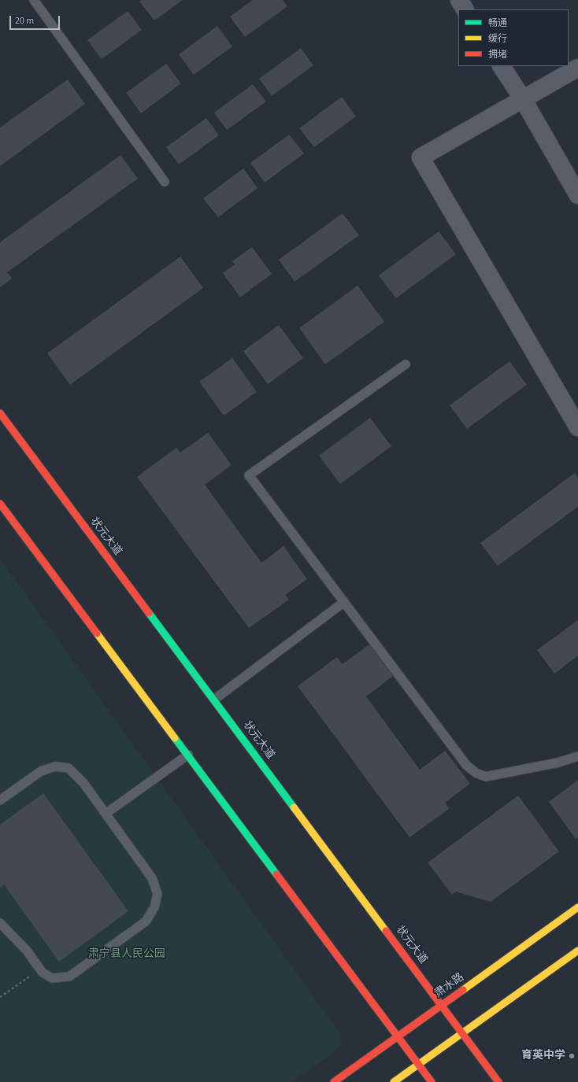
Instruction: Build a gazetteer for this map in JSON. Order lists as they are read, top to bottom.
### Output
{
  "streets": {
    "main road": ["状元大道", "肃水路"]
  },
  "crossings": [
    ["状元大道", "肃水路"]
  ],
  "parks": ["肃宁县人民公园"],
  "places": ["育英中学"],
  "legend": ["畅通", "缓行", "拥堵"],
  "scale_bar": "20 m"
}
